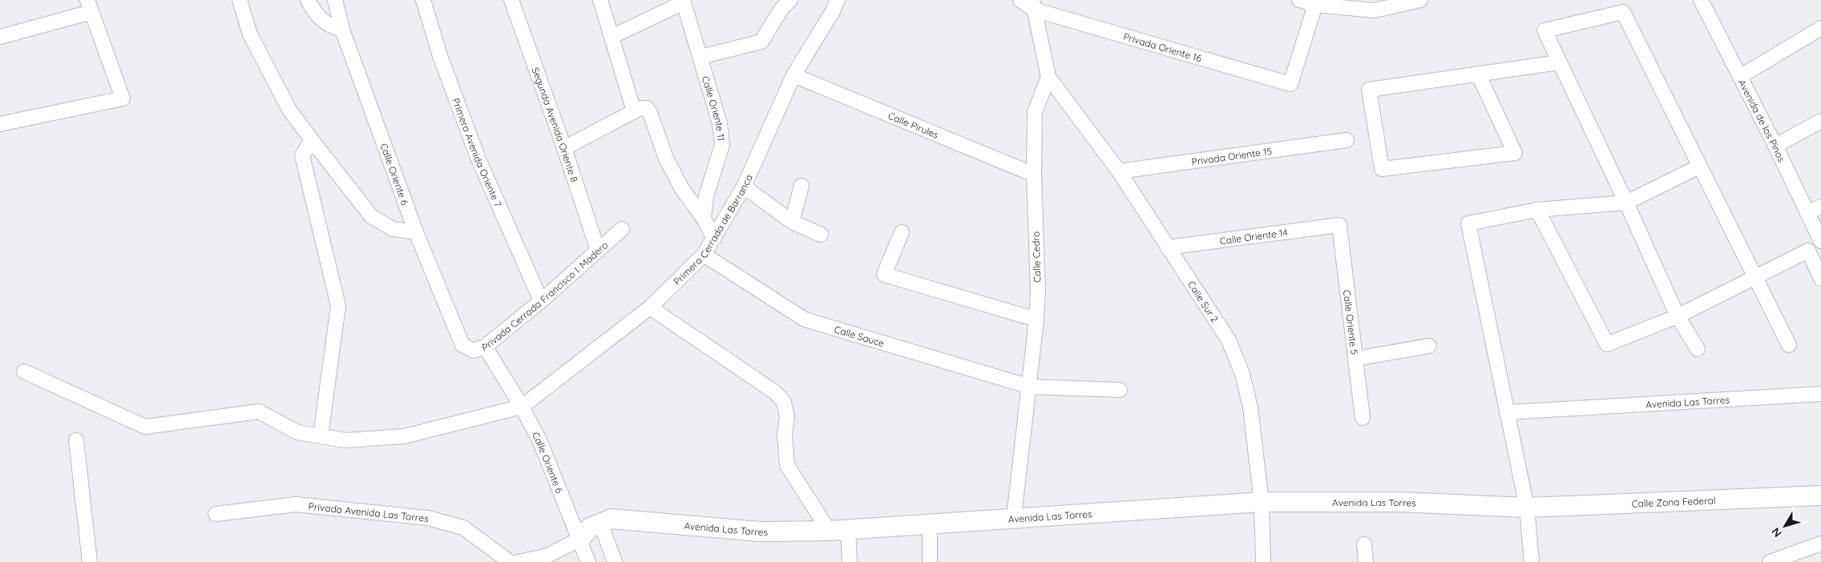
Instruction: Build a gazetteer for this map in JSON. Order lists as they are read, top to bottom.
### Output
{
  "streets": {
    "main road": ["Avenida Las Torres", "Calle Zona Federal"],
    "street": [
      "Privada Oriente 16",
      "Calle Oriente 11",
      "Avenida de los Pinos",
      "Segunda Avenida Oriente 8",
      "Calle Pirules",
      "Primera Avenida Oriente 7",
      "Privada Oriente 15",
      "Calle Oriente 6",
      "Primera Cerrada de Barranca",
      "Calle Oriente 14",
      "Calle Cedro",
      "Privada Cerrada Francisco I. Madero",
      "Calle Sur 2",
      "Calle Oriente 5",
      "Calle Sauce",
      "Privada Avenida Las Torres"
    ]
  },
  "crossings": [
    ["Segunda Avenida Oriente 8", "Privada Cerrada Francisco I. Madero"],
    ["Calle Pirules", "Primera Cerrada de Barranca"],
    ["Calle Pirules", "Calle Cedro"],
    ["Primera Avenida Oriente 7", "Privada Cerrada Francisco I. Madero"],
    ["Privada Oriente 15", "Calle Sur 2"],
    ["Calle Oriente 6", "Primera Cerrada de Barranca"],
    ["Calle Oriente 6", "Privada Cerrada Francisco I. Madero"],
    ["Calle Oriente 6", "Avenida Las Torres"],
    ["Primera Cerrada de Barranca", "Calle Sauce"],
    ["Calle Oriente 14", "Calle Sur 2"],
    ["Calle Oriente 14", "Calle Oriente 5"],
    ["Calle Cedro", "Calle Sur 2"],
    ["Calle Cedro", "Calle Sauce"],
    ["Calle Cedro", "Avenida Las Torres"],
    ["Calle Sur 2", "Avenida Las Torres"],
    ["Avenida Las Torres", "Calle Zona Federal"]
  ],
  "north": "bottom left"
}
